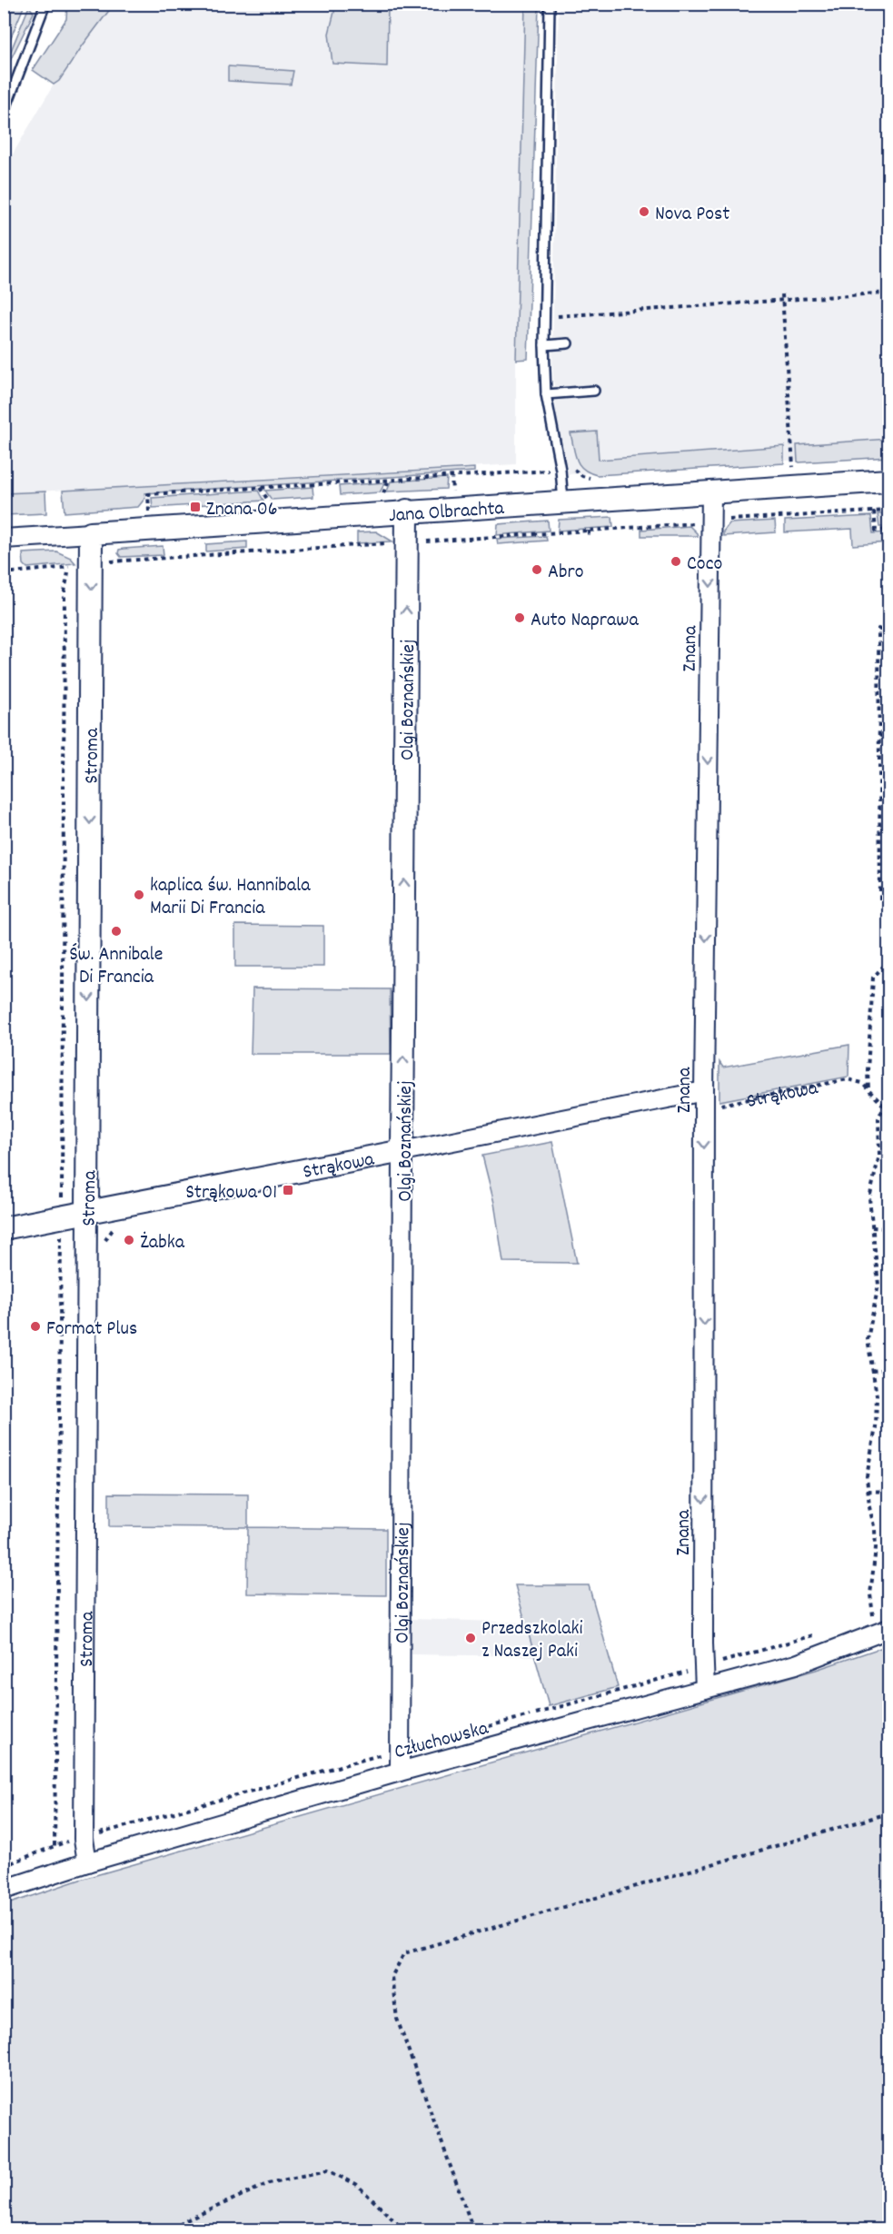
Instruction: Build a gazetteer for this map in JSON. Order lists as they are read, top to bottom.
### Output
{
  "streets": {
    "street": [
      "Jana Olbrachta",
      "Znana",
      "Olgi Boznańskiej",
      "Stroma",
      "Strąkowa",
      "Człuchowska"
    ]
  },
  "crossings": [
    ["Jana Olbrachta", "Znana"],
    ["Jana Olbrachta", "Olgi Boznańskiej"],
    ["Jana Olbrachta", "Stroma"],
    ["Znana", "Strąkowa"],
    ["Znana", "Człuchowska"],
    ["Olgi Boznańskiej", "Strąkowa"],
    ["Olgi Boznańskiej", "Człuchowska"],
    ["Stroma", "Strąkowa"],
    ["Stroma", "Człuchowska"]
  ],
  "one_way": ["Znana", "Olgi Boznańskiej", "Stroma"],
  "places": {
    "other": [
      "Nova Post",
      "Coco",
      "Abro",
      "Auto Naprawa",
      "kaplica św. Hannibala Marii Di Francia",
      "Św. Annibale Di Francia",
      "Żabka",
      "Format Plus",
      "Przedszkolaki z Naszej Paki"
    ],
    "transit": ["Znana 06", "Strąkowa 01"]
  }
}
